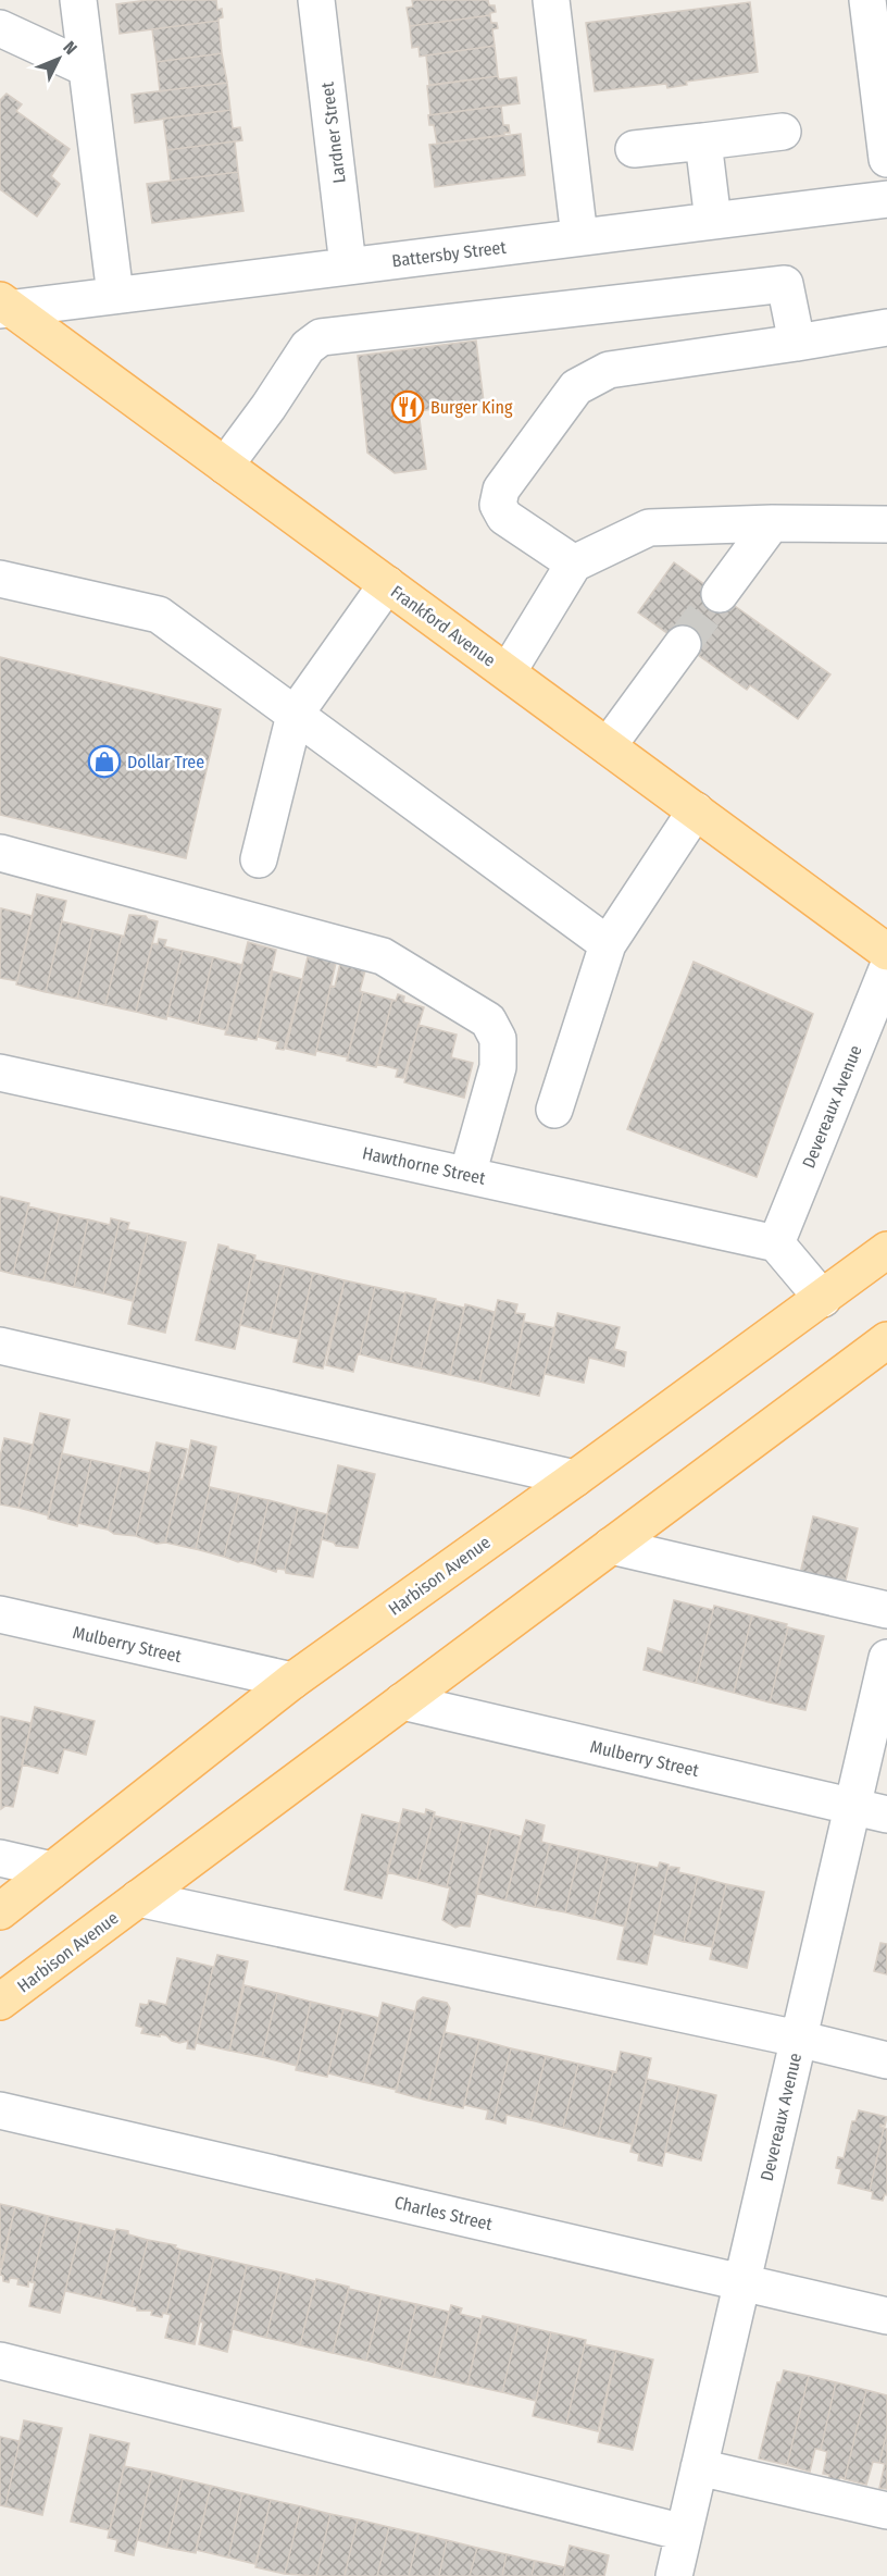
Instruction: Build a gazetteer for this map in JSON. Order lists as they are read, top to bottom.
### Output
{
  "streets": {
    "main road": ["Frankford Avenue", "Harbison Avenue"],
    "street": [
      "Lardner Street",
      "Battersby Street",
      "Devereaux Avenue",
      "Hawthorne Street",
      "Mulberry Street",
      "Charles Street"
    ]
  },
  "crossings": [
    ["Lardner Street", "Battersby Street"],
    ["Battersby Street", "Frankford Avenue"],
    ["Devereaux Avenue", "Hawthorne Street"],
    ["Devereaux Avenue", "Mulberry Street"],
    ["Devereaux Avenue", "Charles Street"],
    ["Harbison Avenue", "Mulberry Street"]
  ],
  "places": {
    "restaurant": ["Burger King"],
    "shop": ["Dollar Tree"]
  },
  "north": "top right"
}
